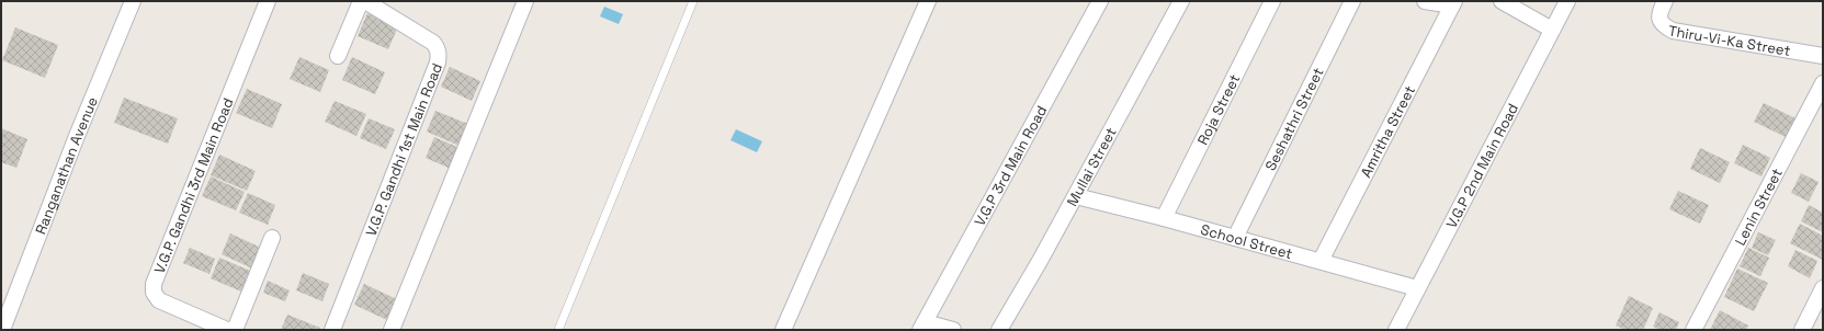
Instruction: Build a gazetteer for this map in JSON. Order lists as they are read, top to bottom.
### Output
{
  "streets": {
    "street": [
      "Thiru-Vi-Ka Street",
      "Roja Street",
      "Seshathri Street",
      "Amritha Street",
      "V.G.P. Gandhi 1st Main Road",
      "Ranganathan Avenue",
      "V.G.P 3rd Main Road",
      "V.G.P 2nd Main Road",
      "Mullai Street",
      "V.G.P. Gandhi 3rd Main Road",
      "Lenin Street",
      "School Street"
    ]
  },
  "crossings": [
    ["Roja Street", "School Street"],
    ["Seshathri Street", "School Street"],
    ["Amritha Street", "School Street"],
    ["V.G.P 2nd Main Road", "School Street"],
    ["Mullai Street", "School Street"]
  ]
}
